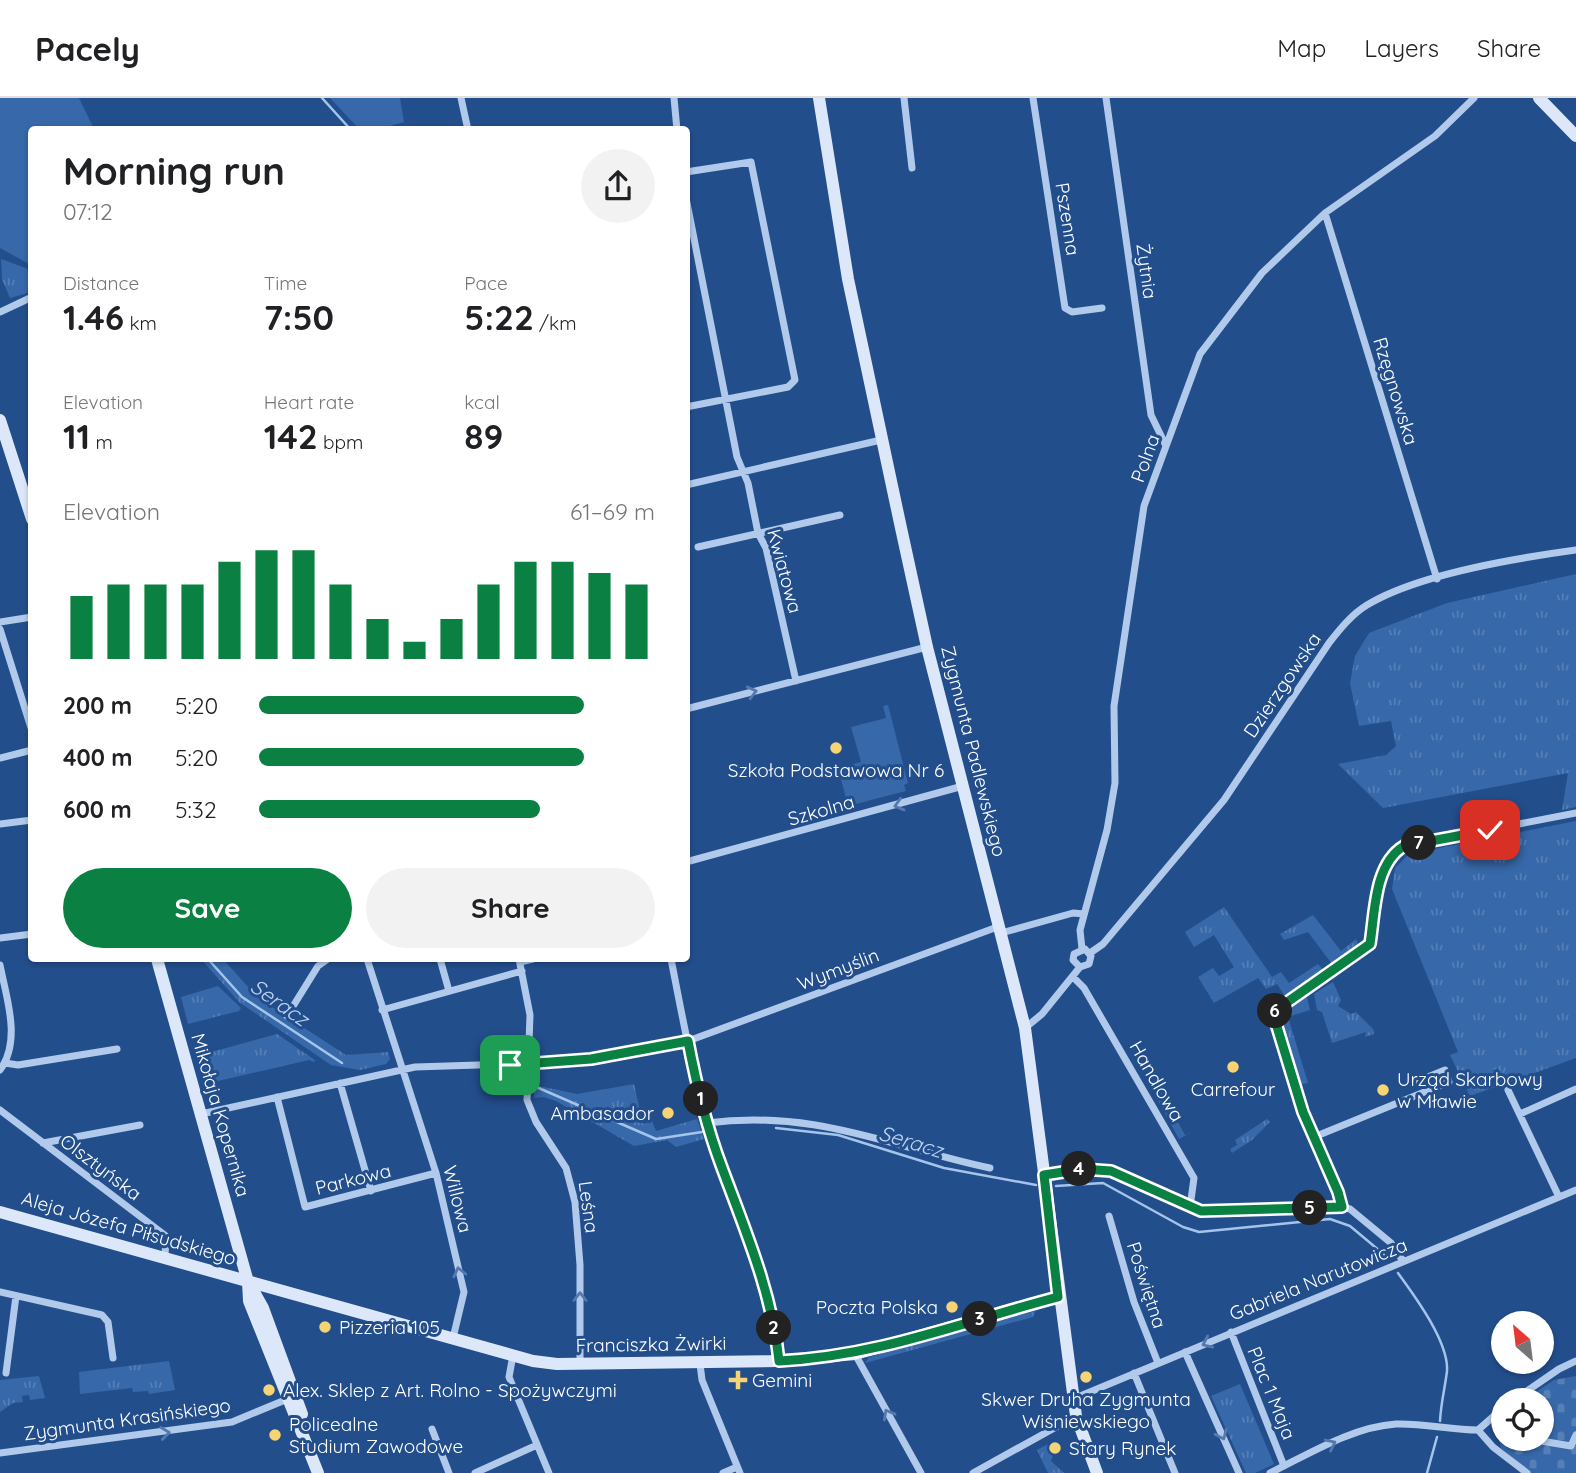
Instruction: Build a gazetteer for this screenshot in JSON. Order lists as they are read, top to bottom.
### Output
{
  "streets": {
    "street": [
      "Pszenna",
      "Żytnia",
      "Rzęgnowska",
      "Polna",
      "Kwiatowa",
      "Dzierzgowska",
      "Zygmunta Padlewskiego",
      "Szkolna",
      "Wymyślin",
      "Handlowa",
      "Mikołaja Kopernika",
      "Olsztyńska",
      "Parkowa",
      "Willowa",
      "Leśna",
      "Aleja Józefa Piłsudskiego",
      "Gabriela Narutowicza",
      "Poświętna",
      "Franciszka Żwirki",
      "Plac 1 Maja",
      "Zygmunta Krasińskiego"
    ]
  },
  "crossings": [
    ["Żytnia", "Polna"],
    ["Rzęgnowska", "Polna"],
    ["Rzęgnowska", "Dzierzgowska"],
    ["Polna", "Dzierzgowska"],
    ["Polna", "Wymyślin"],
    ["Dzierzgowska", "Zygmunta Padlewskiego"],
    ["Dzierzgowska", "Handlowa"],
    ["Zygmunta Padlewskiego", "Szkolna"],
    ["Zygmunta Padlewskiego", "Wymyślin"],
    ["Zygmunta Padlewskiego", "Gabriela Narutowicza"],
    ["Zygmunta Padlewskiego", "Franciszka Żwirki"],
    ["Wymyślin", "Mikołaja Kopernika"],
    ["Wymyślin", "Parkowa"],
    ["Wymyślin", "Willowa"],
    ["Wymyślin", "Leśna"],
    ["Mikołaja Kopernika", "Aleja Józefa Piłsudskiego"],
    ["Mikołaja Kopernika", "Franciszka Żwirki"],
    ["Mikołaja Kopernika", "Zygmunta Krasińskiego"],
    ["Olsztyńska", "Aleja Józefa Piłsudskiego"],
    ["Parkowa", "Willowa"],
    ["Willowa", "Franciszka Żwirki"],
    ["Leśna", "Franciszka Żwirki"],
    ["Aleja Józefa Piłsudskiego", "Franciszka Żwirki"],
    ["Gabriela Narutowicza", "Poświętna"],
    ["Gabriela Narutowicza", "Plac 1 Maja"]
  ],
  "one_way": [
    "Szkolna",
    "Willowa",
    "Leśna",
    "Zygmunta Krasińskiego"
  ],
  "water": ["Seracz"],
  "places": {
    "other": [
      "Szkoła Podstawowa Nr 6",
      "Carrefour",
      "Urząd Skarbowy w Mławie",
      "Ambasador",
      "Poczta Polska",
      "Pizzeria 105",
      "Skwer Druha Zygmunta Wiśniewskiego",
      "Alex. Sklep z Art. Rolno - Spożywczymi",
      "Policealne Studium Zawodowe",
      "Stary Rynek"
    ],
    "health": ["Gemini"]
  },
  "north": "top left",
  "page": {
    "header": "Pacely",
    "nav": ["Map", "Layers", "Share"],
    "heading": ["Morning run", "07:12"],
    "stats": [
      ["Distance", "1.46 km"],
      ["Time", "7:50"],
      ["Pace", "5:22 /km"],
      ["Elevation", "11 m"],
      ["Heart rate", "142 bpm"],
      ["kcal", "89"]
    ],
    "chart": ["Elevation", "61–69 m"],
    "list": [
      {
        "name": "200 m",
        "note": "5:20"
      },
      {
        "name": "400 m",
        "note": "5:20"
      },
      {
        "name": "600 m",
        "note": "5:32"
      }
    ],
    "pins": [
      "7",
      "6",
      "1",
      "4",
      "5",
      "3",
      "2"
    ],
    "buttons": ["Save", "Share"]
  }
}
